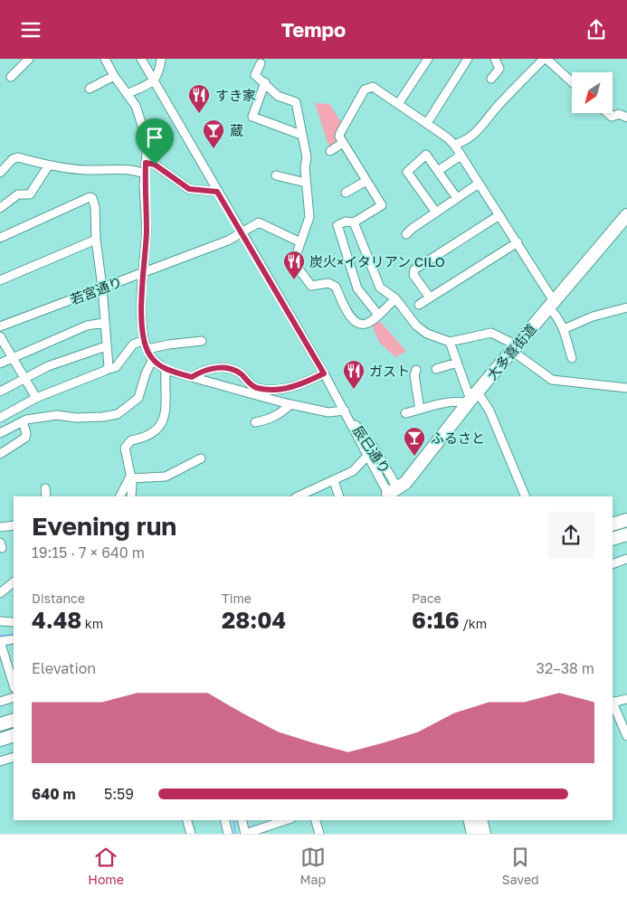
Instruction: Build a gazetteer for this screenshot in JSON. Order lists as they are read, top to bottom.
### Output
{
  "streets": {
    "highway": ["大多喜街道"],
    "street": ["若宮通り", "辰巳通り"]
  },
  "crossings": [
    ["若宮通り", "辰巳通り"],
    ["大多喜街道", "辰巳通り"]
  ],
  "places": {
    "restaurant": ["すき家", "炭火×イタリアン CILO", "ガスト"],
    "bar": ["蔵", "ふるさと"]
  },
  "north": "bottom left",
  "page": {
    "header": "Tempo",
    "heading": ["Evening run", "19:15 · 7 × 640 m"],
    "stats": [
      ["Distance", "4.48 km"],
      ["Time", "28:04"],
      ["Pace", "6:16 /km"]
    ],
    "chart": ["Elevation", "32–38 m"],
    "list": [
      {
        "name": "640 m",
        "note": "5:59"
      }
    ],
    "tabs": ["Home", "Map", "Saved"]
  }
}
